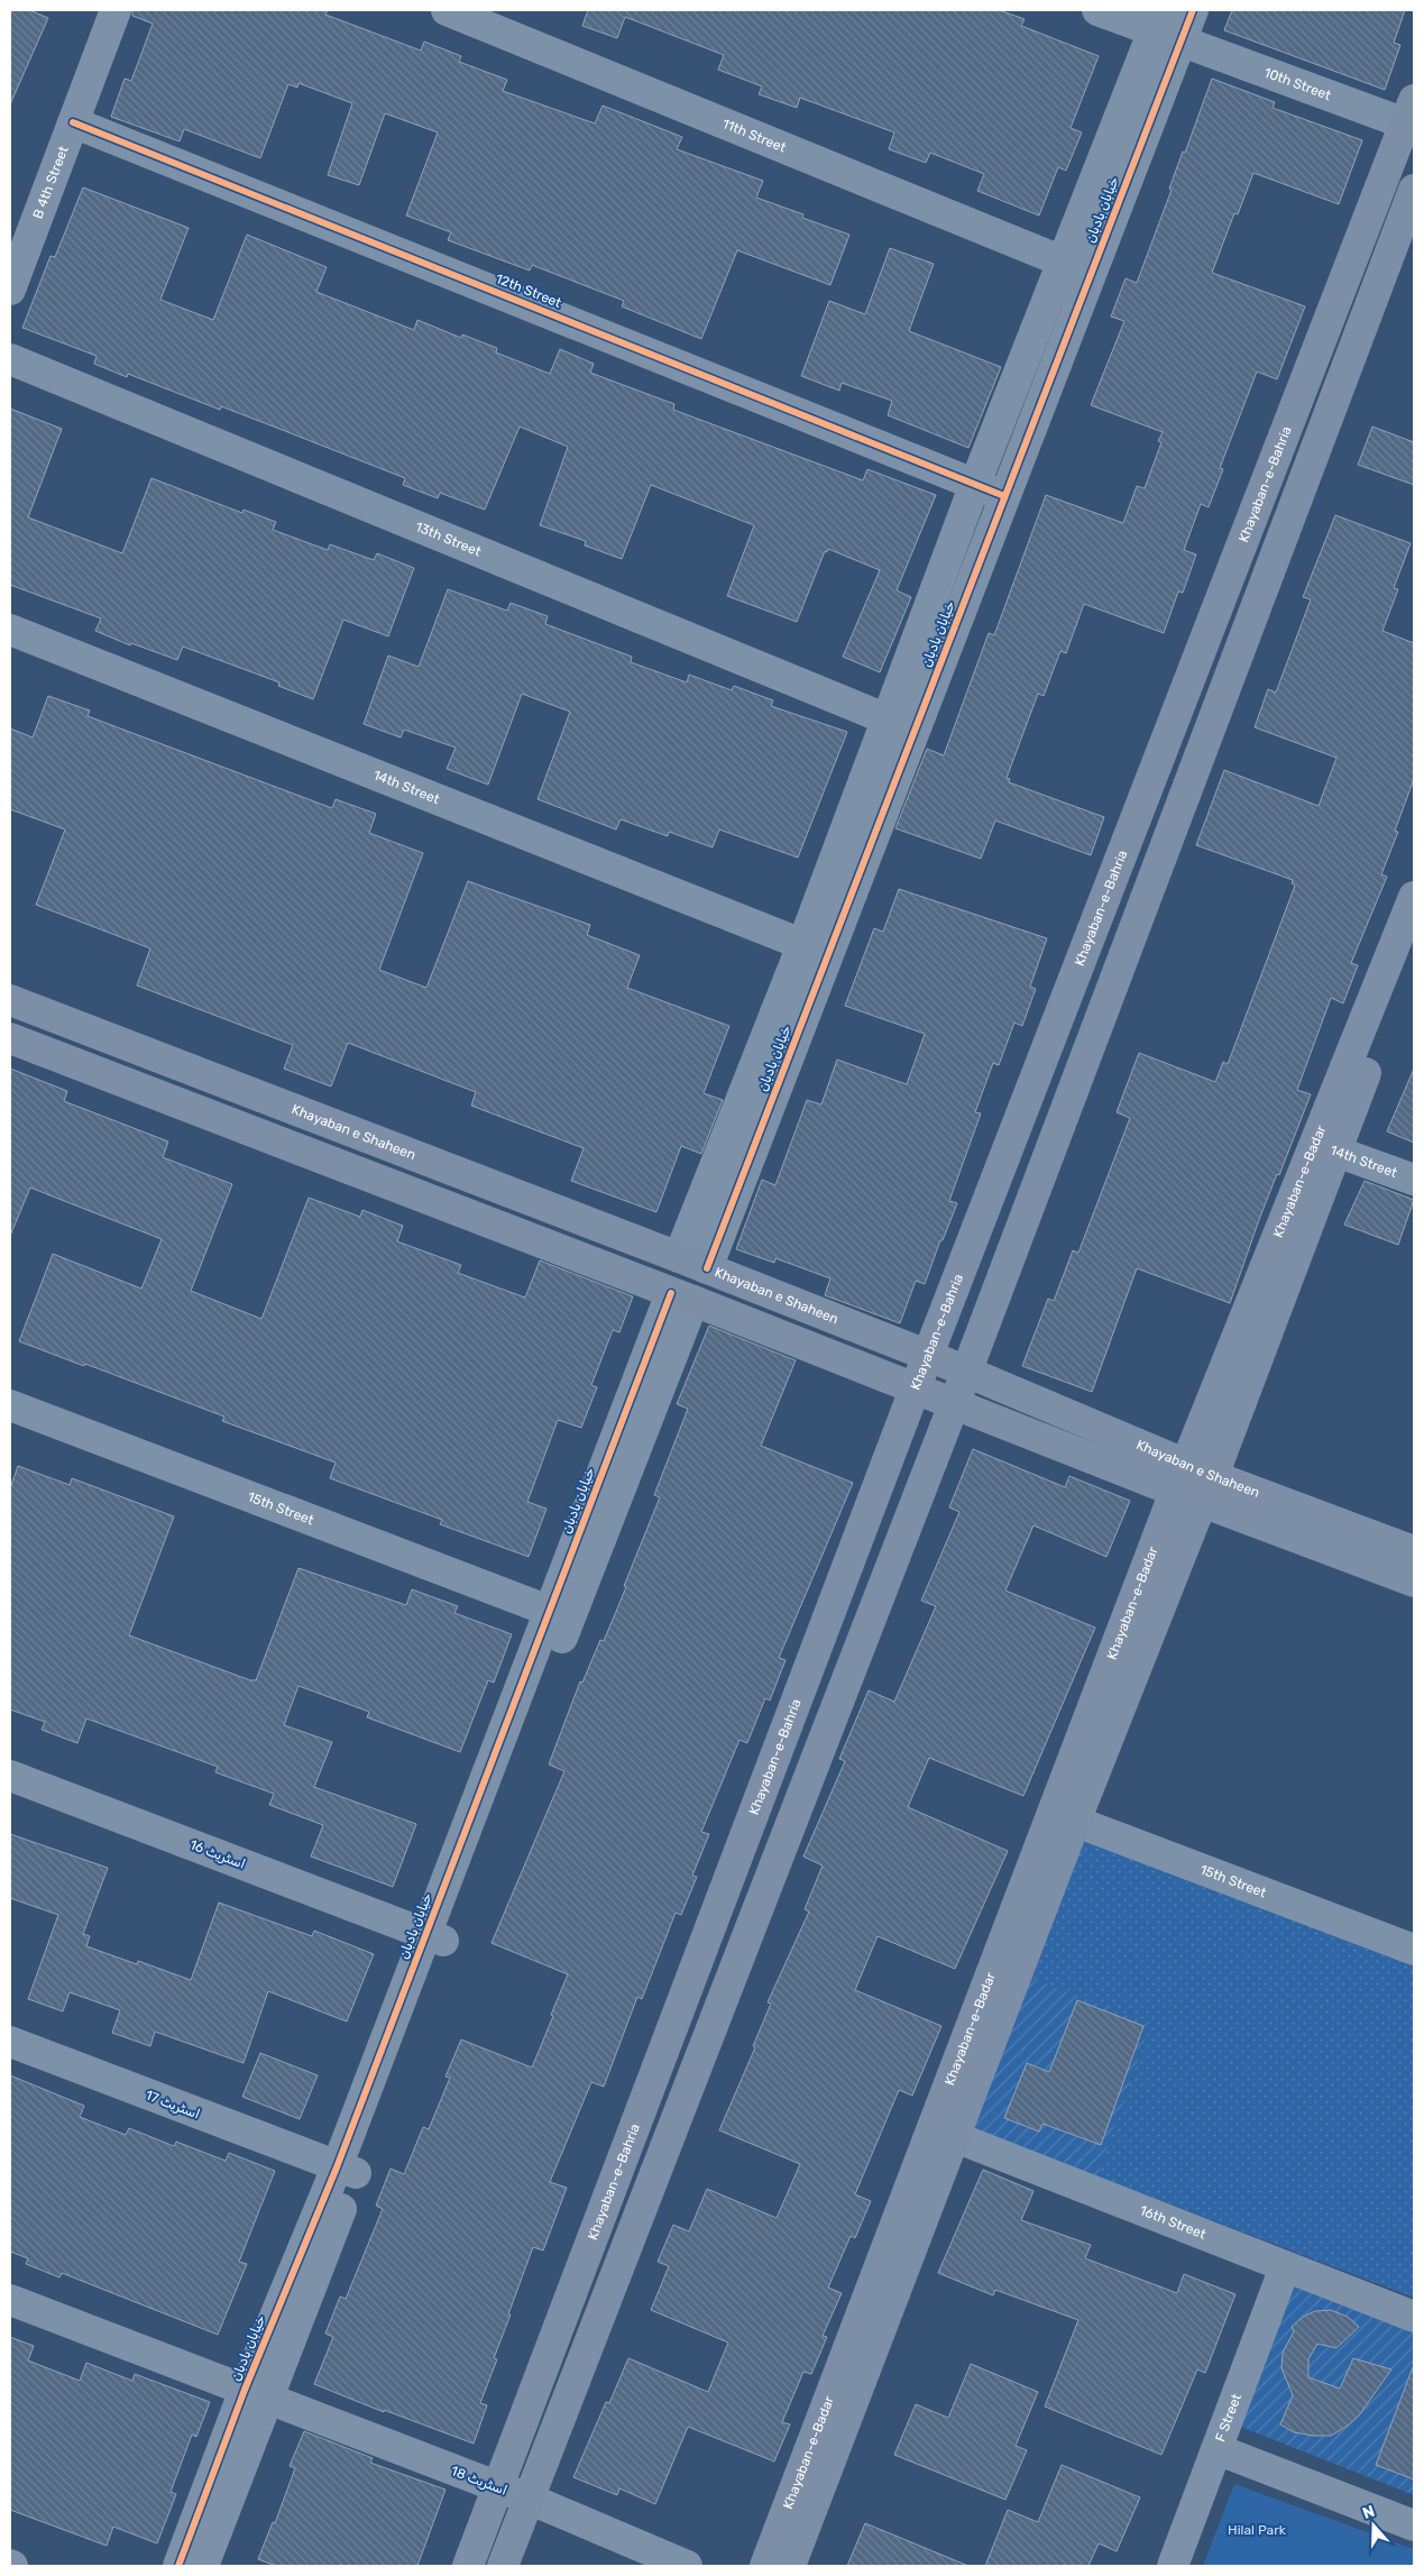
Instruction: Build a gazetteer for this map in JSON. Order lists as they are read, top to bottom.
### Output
{
  "streets": {
    "main road": ["Khayaban-e-Bahria", "Khayaban e Shaheen", "Khayaban-e-Badar"],
    "street": [
      "10th Street",
      "11th Street",
      "B 4th Street",
      "خیابان بادبان",
      "12th Street",
      "13th Street",
      "14th Street",
      "15th Street",
      "اسٹریٹ 16",
      "اسٹریٹ 17",
      "16th Street",
      "F Street",
      "اسٹریٹ 18"
    ]
  },
  "crossings": [
    ["10th Street", "خیابان بادبان"],
    ["10th Street", "Khayaban-e-Bahria"],
    ["11th Street", "خیابان بادبان"],
    ["B 4th Street", "12th Street"],
    ["خیابان بادبان", "12th Street"],
    ["خیابان بادبان", "13th Street"],
    ["خیابان بادبان", "14th Street"],
    ["خیابان بادبان", "Khayaban e Shaheen"],
    ["خیابان بادبان", "15th Street"],
    ["خیابان بادبان", "اسٹریٹ 16"],
    ["خیابان بادبان", "اسٹریٹ 17"],
    ["خیابان بادبان", "اسٹریٹ 18"],
    ["Khayaban-e-Bahria", "Khayaban e Shaheen"],
    ["Khayaban-e-Bahria", "اسٹریٹ 18"],
    ["14th Street", "Khayaban-e-Badar"],
    ["Khayaban e Shaheen", "Khayaban-e-Badar"],
    ["Khayaban-e-Badar", "15th Street"],
    ["Khayaban-e-Badar", "16th Street"],
    ["16th Street", "F Street"]
  ],
  "parks": ["Hilal Park"],
  "north": "top"
}
